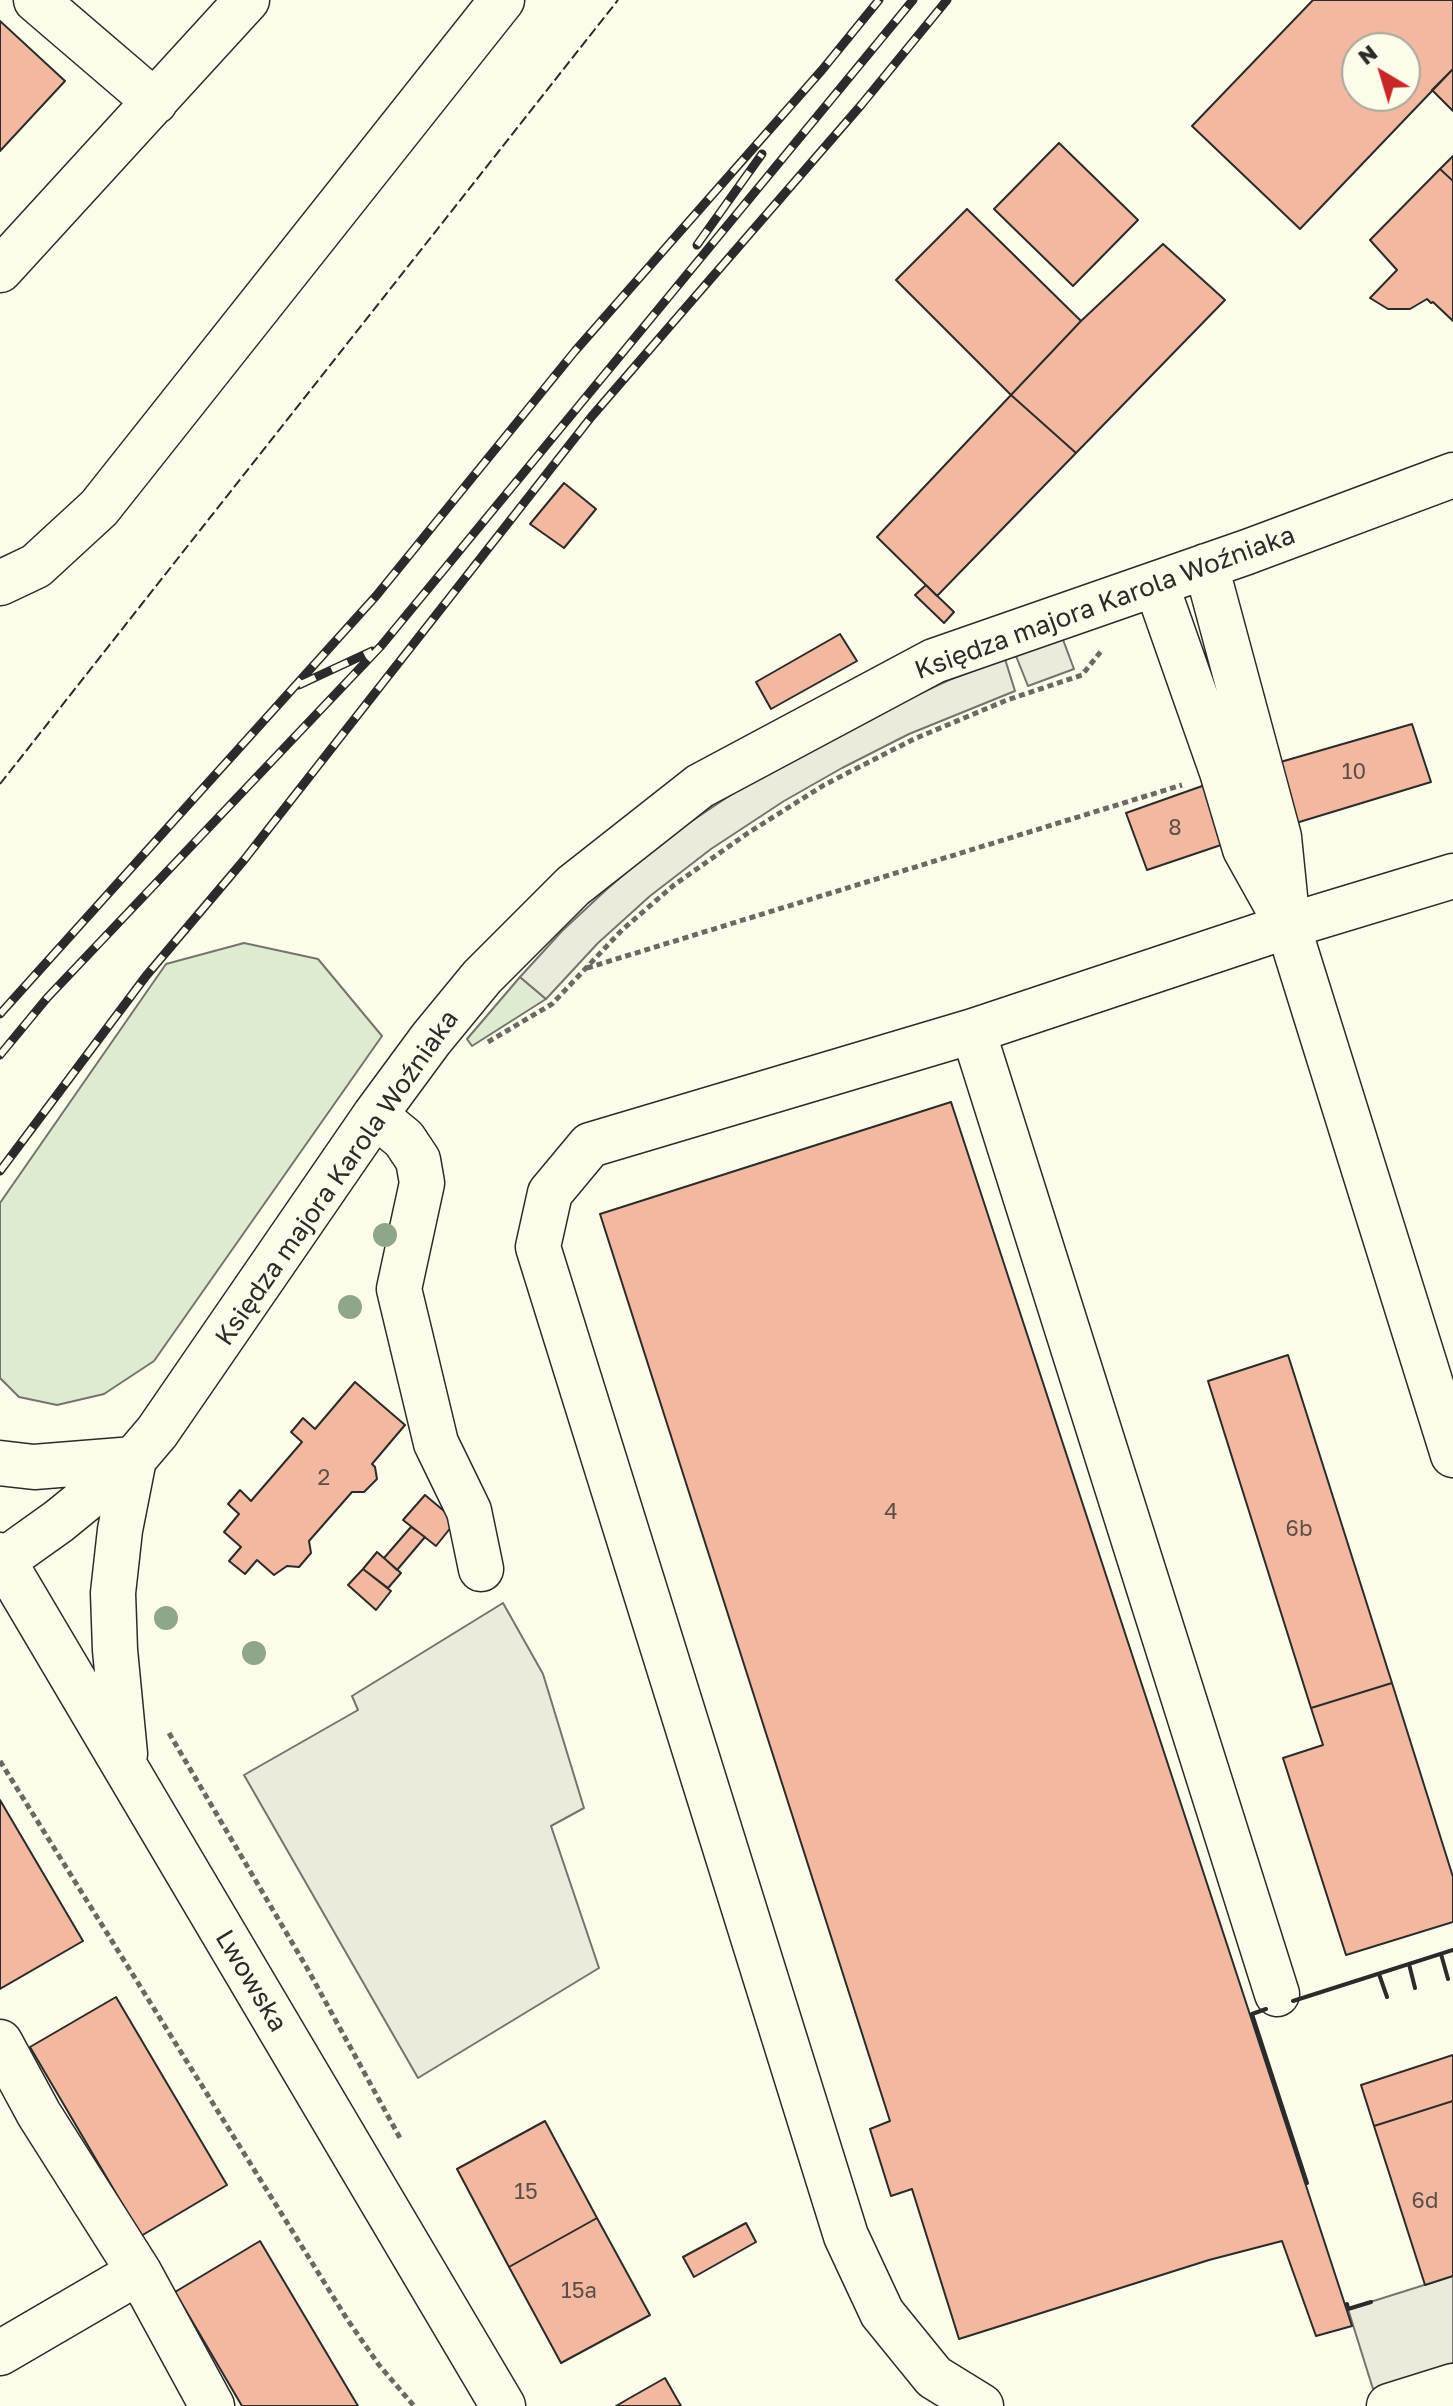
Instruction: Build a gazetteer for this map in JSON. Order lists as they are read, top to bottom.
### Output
{
  "streets": {
    "street": ["Księdza majora Karola Woźniaka", "Lwowska"]
  },
  "crossings": [
    ["Księdza majora Karola Woźniaka", "Lwowska"]
  ],
  "house_numbers": [
    "10",
    "8",
    "2",
    "4",
    "6b",
    "15",
    "6d",
    "15a"
  ],
  "north": "top left"
}
